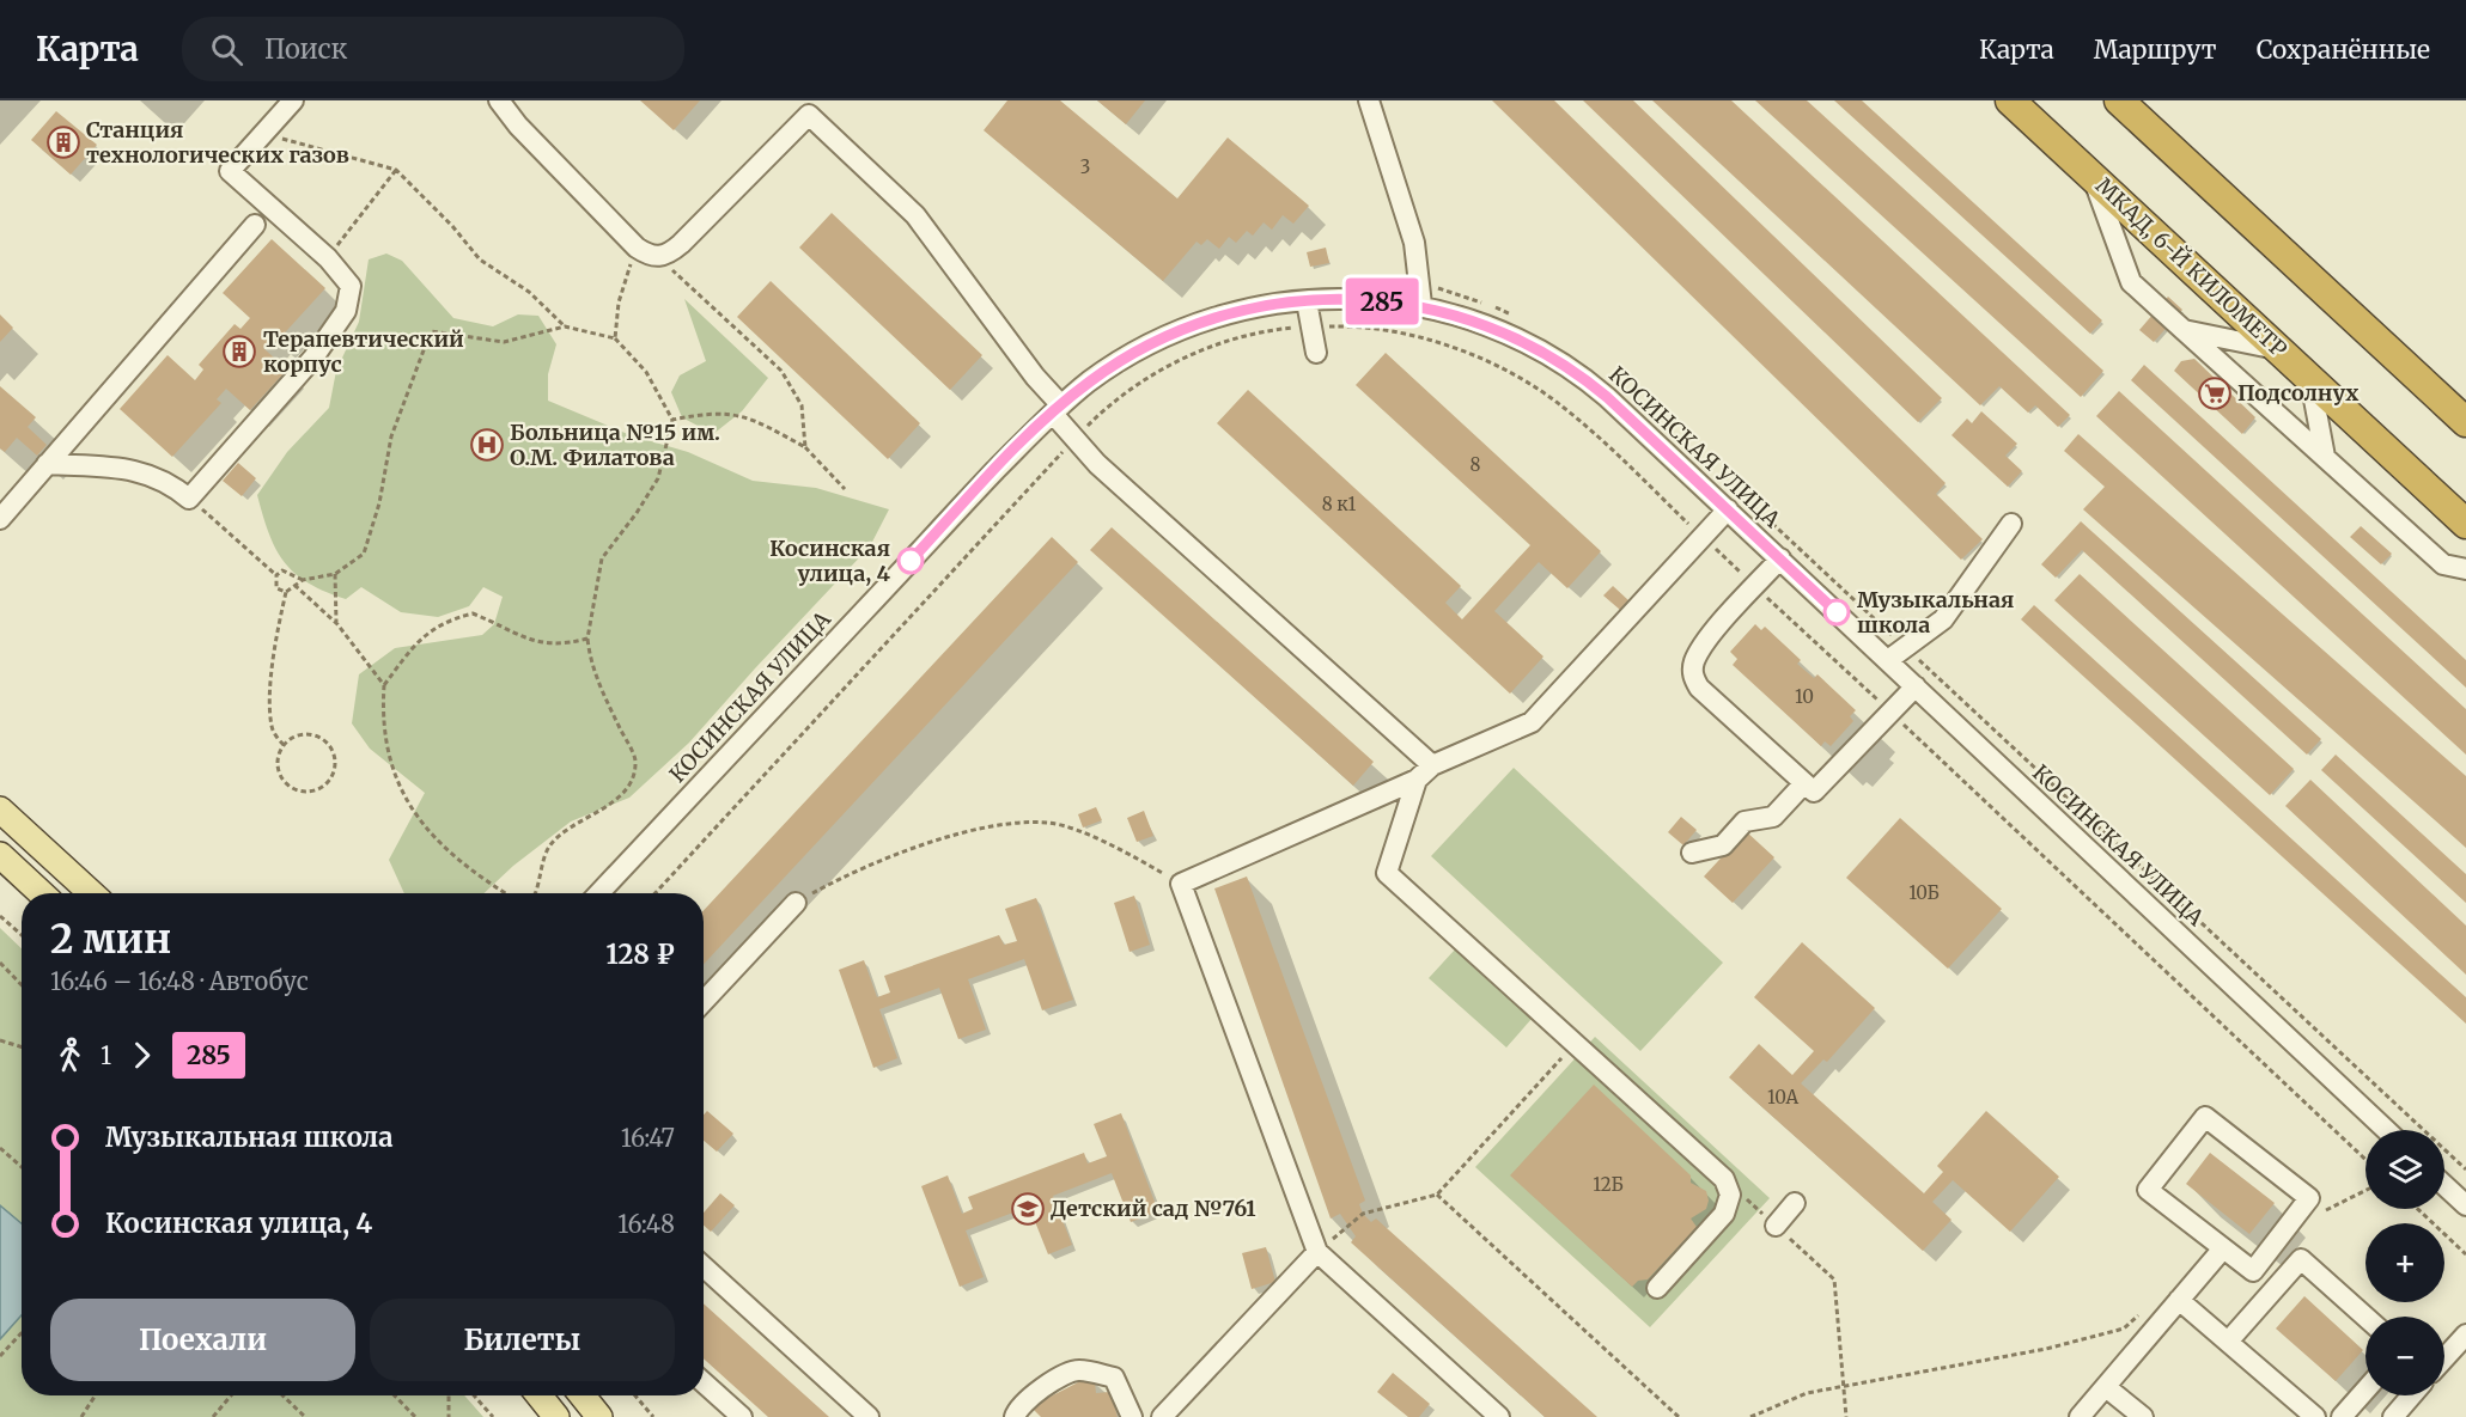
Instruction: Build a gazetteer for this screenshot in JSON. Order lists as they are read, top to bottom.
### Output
{
  "streets": {
    "highway": ["МКАД, 6-Й КИЛОМЕТР"],
    "street": ["КОСИНСКАЯ УЛИЦА"]
  },
  "places": {
    "building": ["Станция технологических газов", "Терапевтический корпус"],
    "supermarket": ["Подсолнух"],
    "hospital": ["Больница №15 им. О.М. Филатова"],
    "other": ["Косинская улица, 4", "Музыкальная школа"],
    "school or university": ["Детский сад №761"]
  },
  "lines": ["bus line 285"],
  "house_numbers": [
    "3",
    "8",
    "8 к1",
    "10",
    "10Б",
    "10А",
    "12Б"
  ],
  "page": {
    "header": "Карта",
    "search": "Поиск",
    "nav": ["Карта", "Маршрут", "Сохранённые"],
    "on_map": "285",
    "heading": ["2 мин", "16:46 – 16:48 · Автобус", "128 ₽"],
    "legs": ["1", "285"],
    "list": [
      {
        "name": "Музыкальная школа",
        "value": "16:47"
      },
      {
        "name": "Косинская улица, 4",
        "value": "16:48"
      }
    ],
    "map_buttons": ["+", "−"],
    "buttons": ["Поехали", "Билеты"]
  }
}
